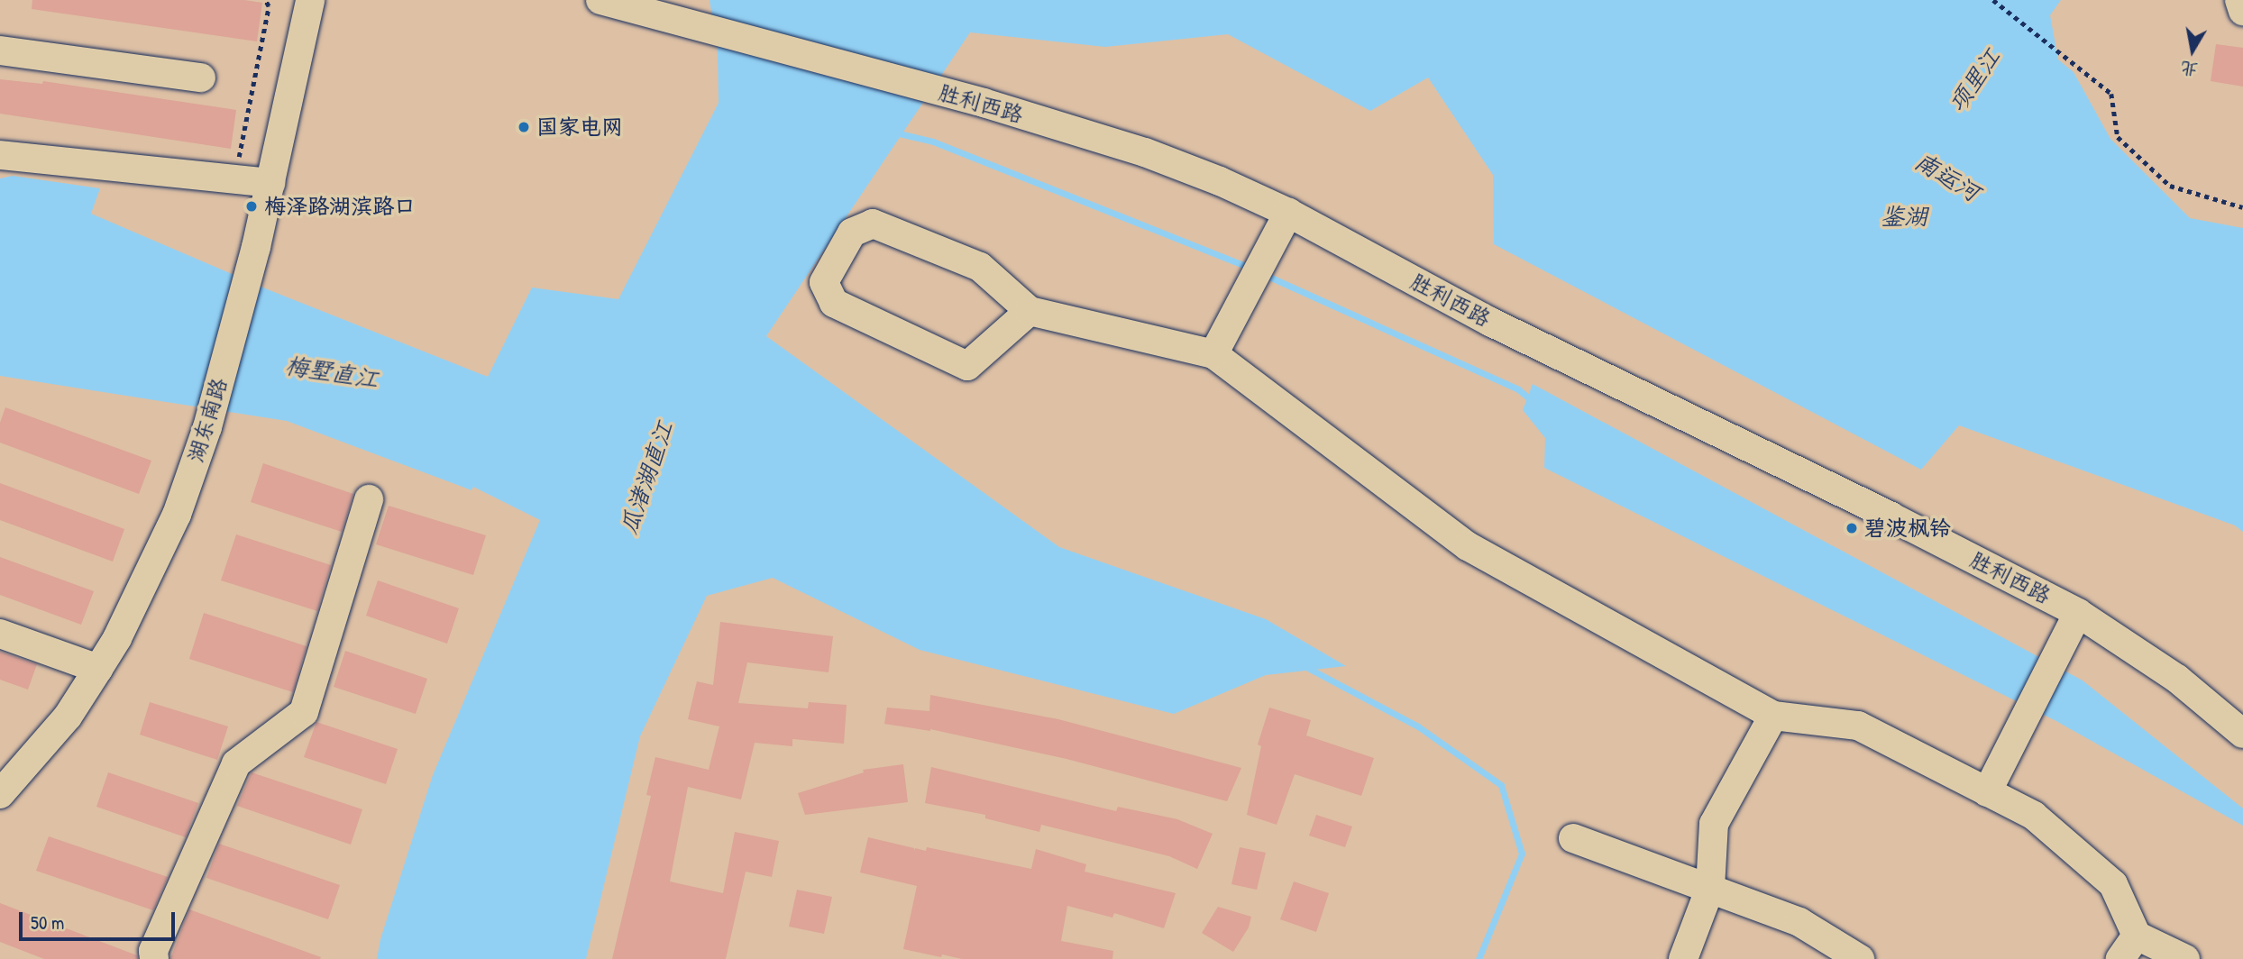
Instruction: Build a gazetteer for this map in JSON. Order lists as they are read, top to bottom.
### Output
{
  "streets": {
    "street": ["胜利西路", "湖东南路"]
  },
  "water": [
    "项里江",
    "南运河",
    "鉴湖",
    "梅墅直江",
    "瓜渚湖直江"
  ],
  "places": ["国家电网", "梅泽路湖滨路口", "碧波枫铃"],
  "scale_bar": "50 m",
  "north": "bottom"
}
